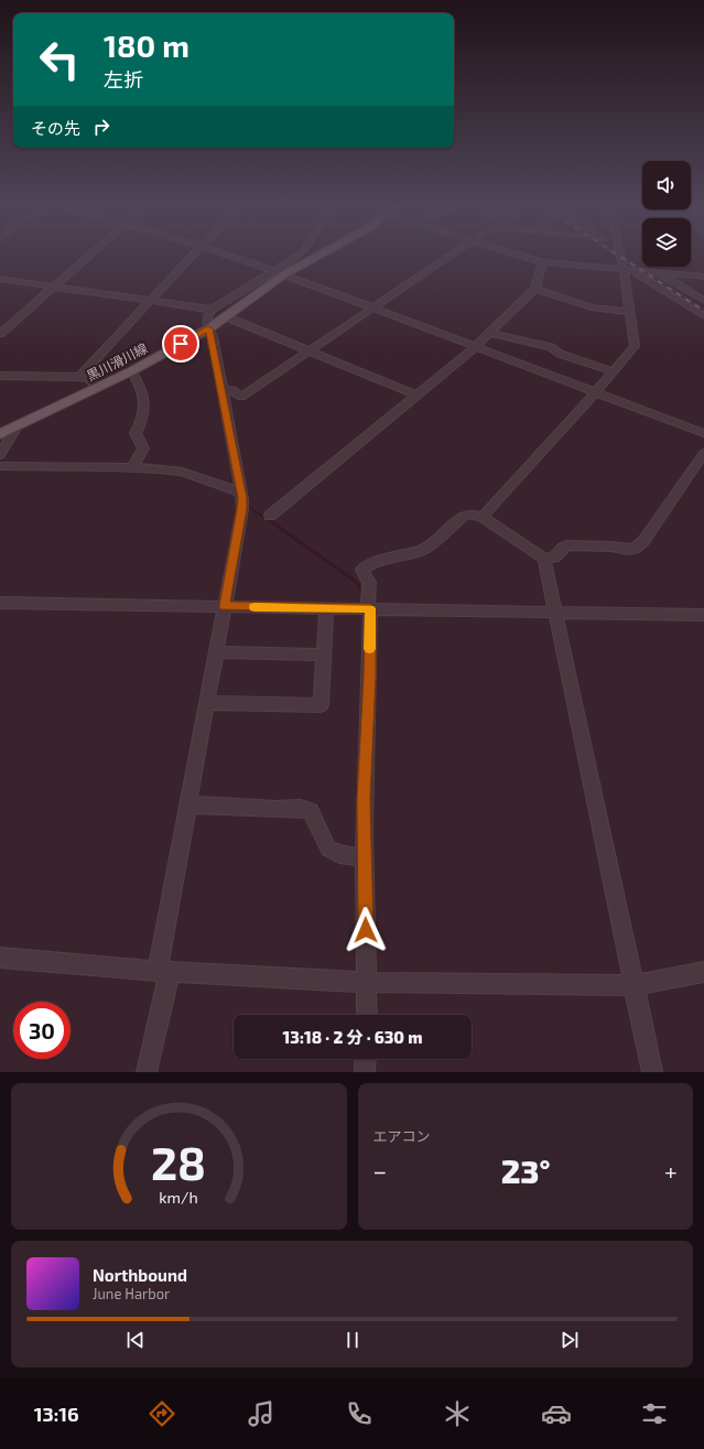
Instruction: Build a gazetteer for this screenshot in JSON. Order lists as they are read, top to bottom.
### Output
{
  "streets": {
    "main road": ["黒川滑川線"]
  },
  "page": {
    "turn": ["180 m", "左折"],
    "then": "その先",
    "limit": "30",
    "trip": "13:18 · 2 分 · 630 m",
    "tile": "エアコン",
    "heat": ["−", "23°", "+"],
    "song": ["Northbound", "June Harbor"],
    "tabs": "13:16",
    "gauge": ["28", "km/h"]
  }
}
